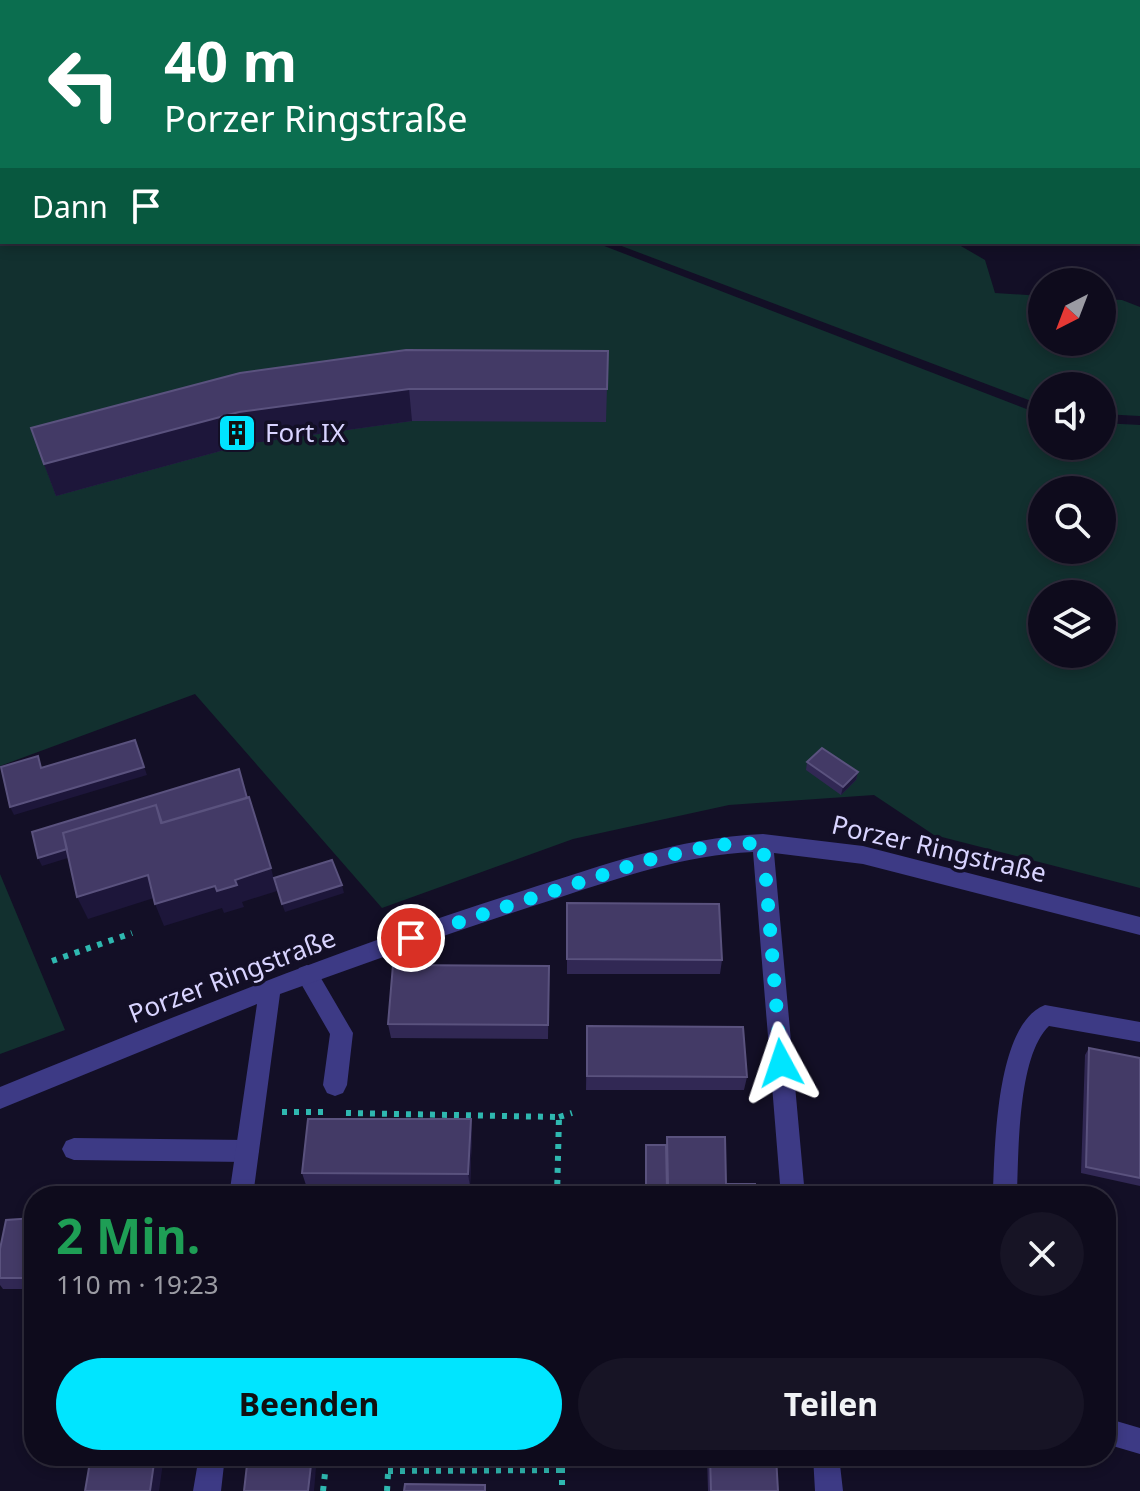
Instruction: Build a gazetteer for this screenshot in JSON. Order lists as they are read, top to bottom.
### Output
{
  "streets": {
    "street": ["Porzer Ringstraße"]
  },
  "places": {
    "building": ["Fort IX"]
  },
  "north": "bottom left",
  "page": {
    "turn": ["40 m", "Porzer Ringstraße"],
    "then": "Dann",
    "heading": ["2 Min.", "110 m · 19:23"],
    "buttons": ["Beenden", "Teilen"]
  }
}
